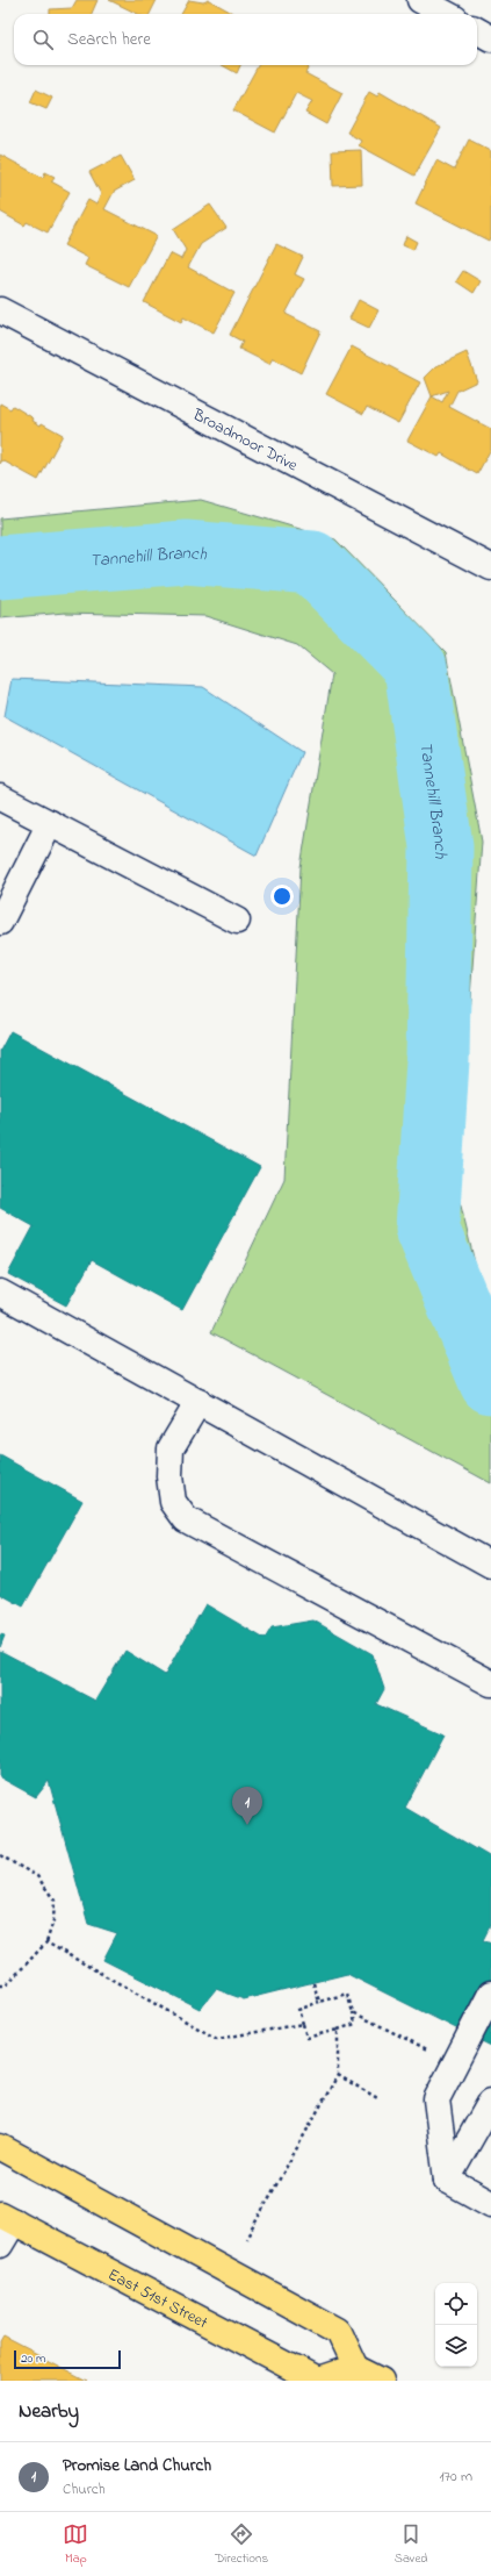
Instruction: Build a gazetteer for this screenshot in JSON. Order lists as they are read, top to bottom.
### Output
{
  "streets": {
    "main road": ["East 51st Street"],
    "street": ["Broadmoor Drive"]
  },
  "water": ["Tannehill Branch"],
  "scale_bar": "20 m",
  "page": {
    "search": "Search here",
    "pins": "1",
    "scale": "20 m",
    "heading": "Nearby",
    "list": [
      {
        "mark": "1",
        "name": "Promise Land Church",
        "note": "Church",
        "value": "170 m"
      }
    ],
    "nav": ["Map", "Directions", "Saved"]
  }
}
